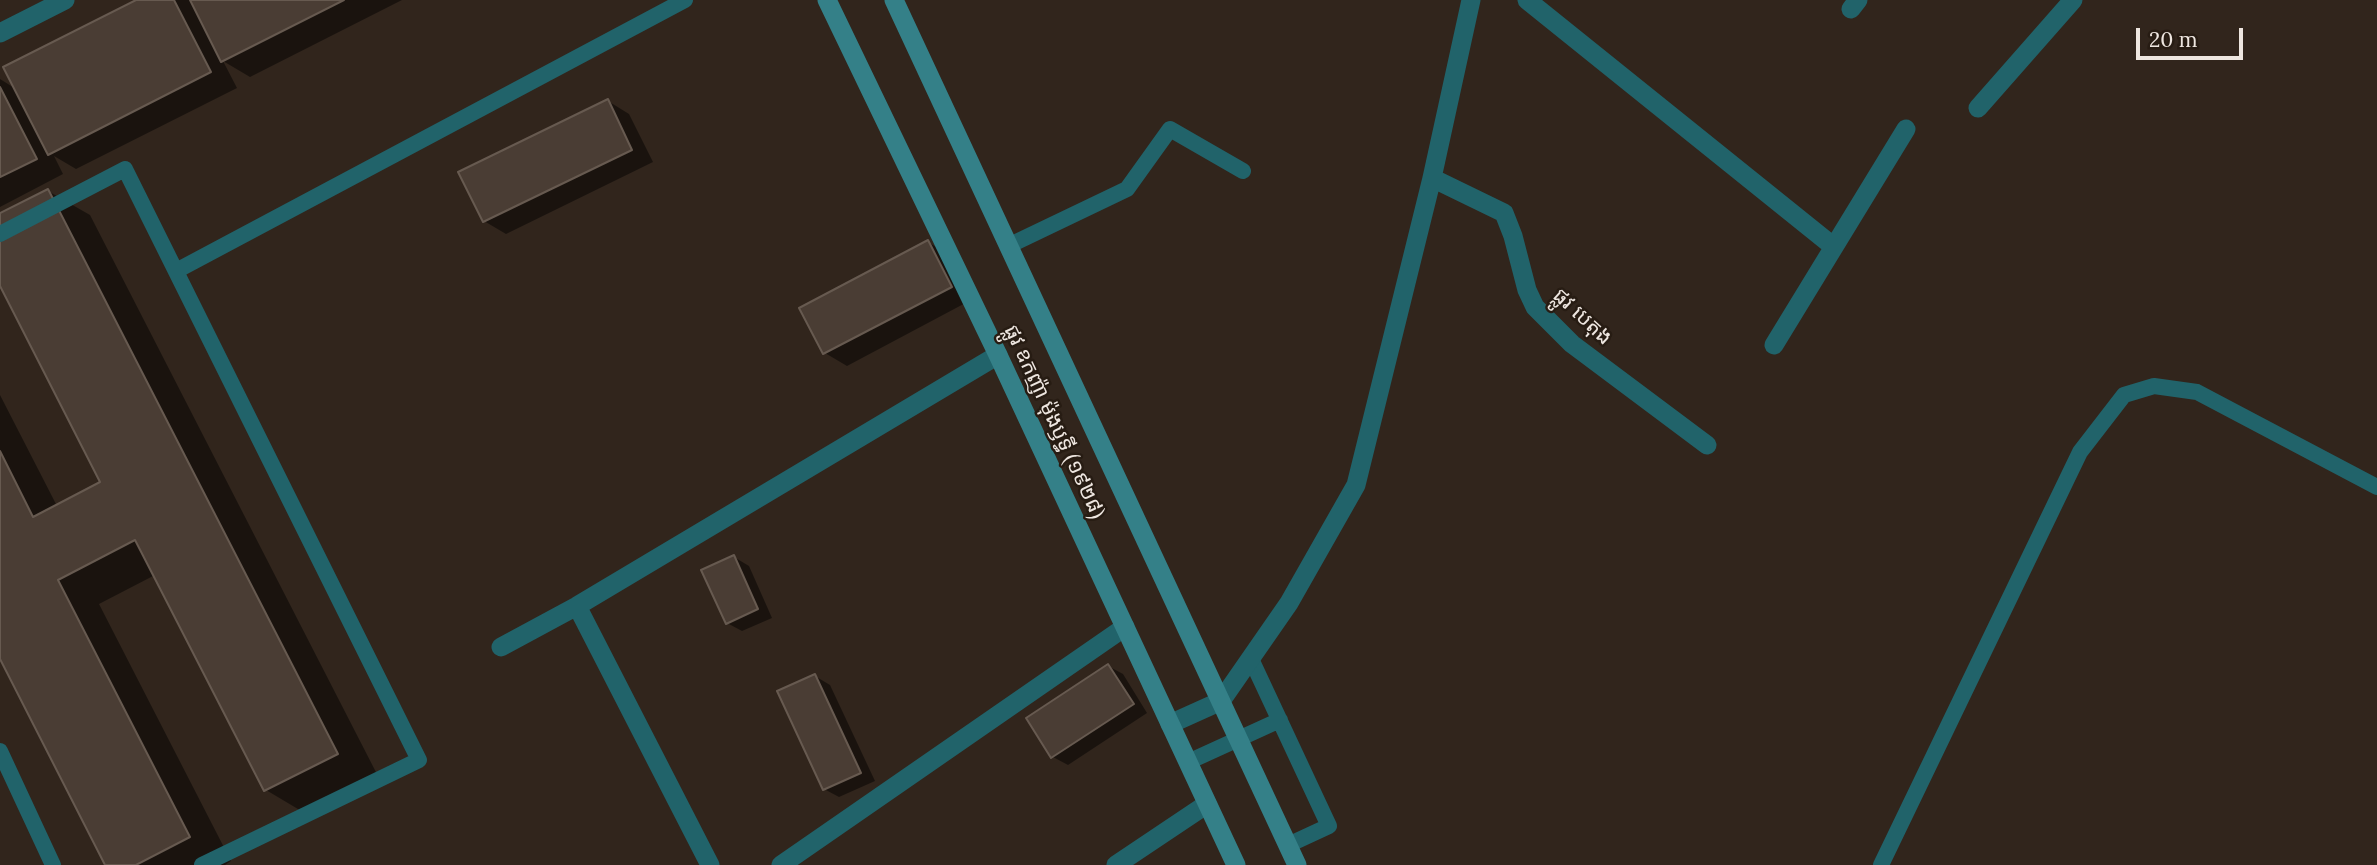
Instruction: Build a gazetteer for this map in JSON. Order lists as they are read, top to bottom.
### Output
{
  "streets": {
    "main road": ["ផ្លូវ ឧកញ៉ា ម៉ុងឫទ្ធី (១៩២៨)"],
    "street": ["ផ្លូវ បេតុង"]
  },
  "scale_bar": "20 m"
}
